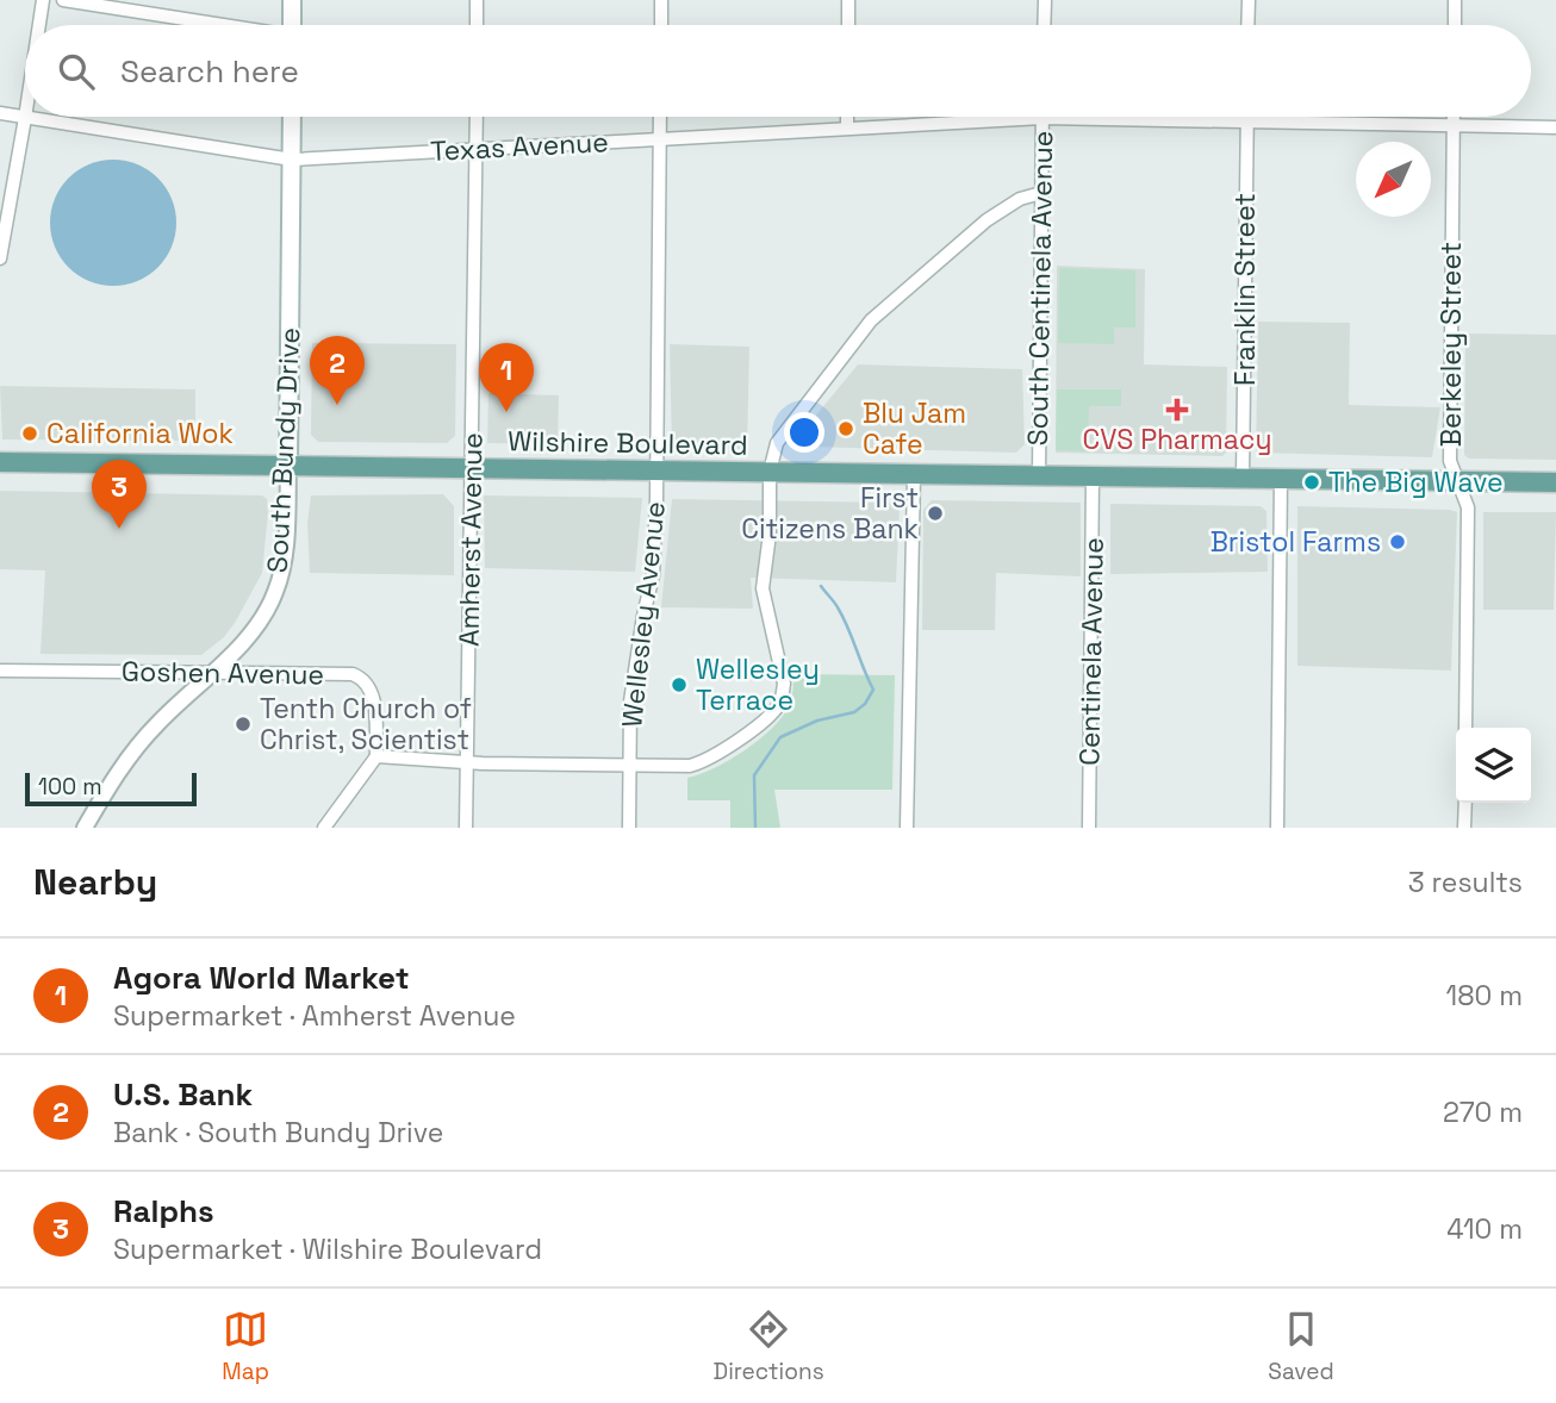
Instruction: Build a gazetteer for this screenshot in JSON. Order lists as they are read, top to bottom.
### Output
{
  "streets": {
    "main road": ["Wilshire Boulevard", "South Bundy Drive"],
    "street": [
      "Texas Avenue",
      "South Centinela Avenue",
      "Franklin Street",
      "Berkeley Street",
      "Amherst Avenue",
      "Wellesley Avenue",
      "Centinela Avenue",
      "Goshen Avenue"
    ]
  },
  "crossings": [
    ["Texas Avenue", "South Centinela Avenue"],
    ["Texas Avenue", "Franklin Street"],
    ["Texas Avenue", "Berkeley Street"],
    ["Texas Avenue", "South Bundy Drive"],
    ["Texas Avenue", "Amherst Avenue"],
    ["Texas Avenue", "Wellesley Avenue"],
    ["South Centinela Avenue", "Wilshire Boulevard"],
    ["Franklin Street", "Wilshire Boulevard"],
    ["Berkeley Street", "Wilshire Boulevard"],
    ["Wilshire Boulevard", "South Bundy Drive"],
    ["Wilshire Boulevard", "Amherst Avenue"],
    ["Wilshire Boulevard", "Wellesley Avenue"],
    ["Wilshire Boulevard", "Centinela Avenue"],
    ["South Bundy Drive", "Goshen Avenue"]
  ],
  "places": {
    "health": ["CVS Pharmacy"],
    "other": [
      "Blu Jam Cafe",
      "California Wok",
      "The Big Wave",
      "First Citizens Bank",
      "Bristol Farms",
      "Wellesley Terrace",
      "Tenth Church of Christ, Scientist"
    ]
  },
  "scale_bar": "100 m",
  "north": "bottom left",
  "page": {
    "search": "Search here",
    "pins": ["2", "1", "3"],
    "scale": "100 m",
    "heading": ["Nearby", "3 results"],
    "list": [
      {
        "mark": "1",
        "name": "Agora World Market",
        "note": "Supermarket · Amherst Avenue",
        "value": "180 m"
      },
      {
        "mark": "2",
        "name": "U.S. Bank",
        "note": "Bank · South Bundy Drive",
        "value": "270 m"
      },
      {
        "mark": "3",
        "name": "Ralphs",
        "note": "Supermarket · Wilshire Boulevard",
        "value": "410 m"
      }
    ],
    "nav": ["Map", "Directions", "Saved"]
  }
}
